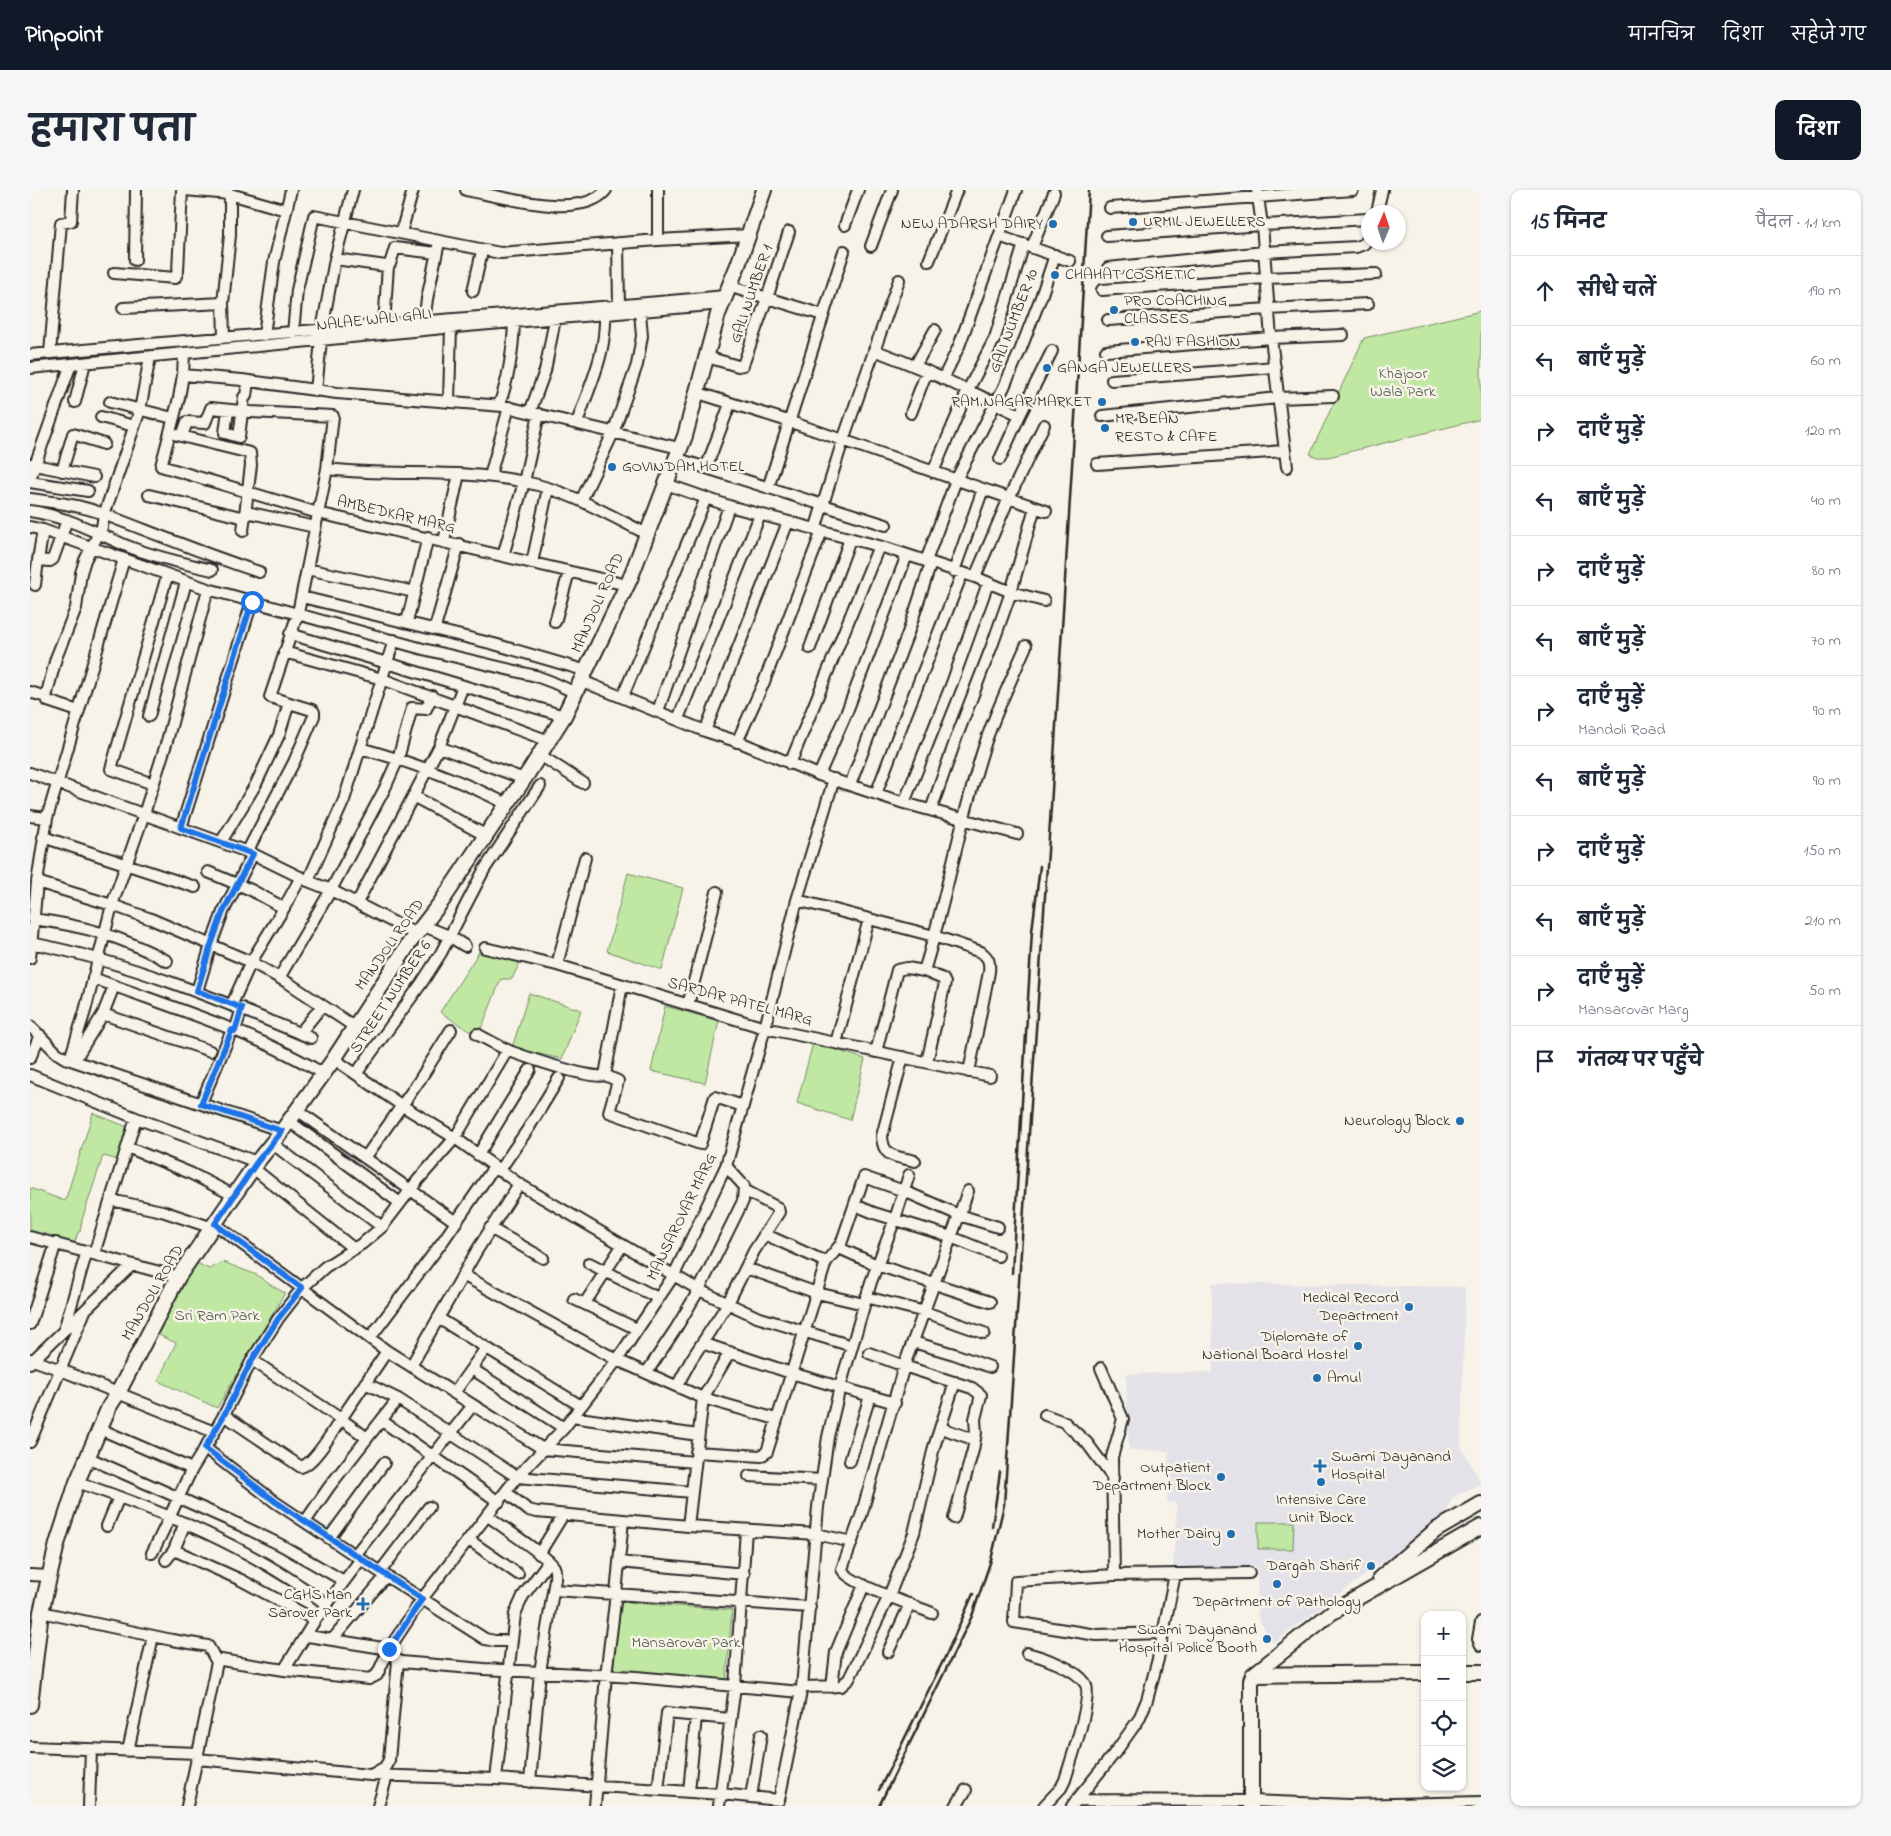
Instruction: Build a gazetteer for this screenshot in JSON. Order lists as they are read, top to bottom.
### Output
{
  "streets": {
    "street": [
      "GALI NUMBER 1",
      "NALAE WALI GALI",
      "GALI NUMBER 10",
      "AMBEDKAR MARG",
      "MANDOLI ROAD",
      "STREET NUMBER 6",
      "SARDAR PATEL MARG",
      "MANSAROVAR MARG"
    ]
  },
  "crossings": [
    ["GALI NUMBER 1", "MANDOLI ROAD"],
    ["NALAE WALI GALI", "MANDOLI ROAD"],
    ["AMBEDKAR MARG", "MANDOLI ROAD"],
    ["SARDAR PATEL MARG", "MANSAROVAR MARG"]
  ],
  "parks": ["Khajoor Wala Park", "Sri Ram Park", "Mansarovar Park"],
  "places": {
    "other": [
      "URMIL JEWELLERS",
      "NEW ADARSH DAIRY",
      "CHAHAT COSMETIC",
      "PRO COACHING CLASSES",
      "RAJ FASHION",
      "GANGA JEWELLERS",
      "RAM NAGAR MARKET",
      "MR BEAN RESTO & CAFE",
      "GOVINDAM HOTEL",
      "Neurology Block",
      "Medical Record Department",
      "Diplomate of National Board Hostel",
      "Amul",
      "Outpatient Department Block",
      "Intensive Care Unit Block",
      "Mother Dairy",
      "Dargah Sharif",
      "Department of Pathology",
      "Swami Dayanand Hospital Police Booth"
    ],
    "health": ["Swami Dayanand Hospital", "CGHS Man Sarover Park"]
  },
  "north": "top",
  "page": {
    "header": "Pinpoint",
    "nav": ["मानचित्र", "दिशा", "सहेजे गए"],
    "title": "हमारा पता",
    "buttons": "दिशा",
    "heading": ["15 मिनट", "पैदल · 1.1 km"],
    "list": [
      ["सीधे चलें", "190 m"],
      ["बाएँ मुड़ें", "60 m"],
      ["दाएँ मुड़ें", "120 m"],
      ["बाएँ मुड़ें", "40 m"],
      ["दाएँ मुड़ें", "80 m"],
      ["बाएँ मुड़ें", "70 m"],
      ["दाएँ मुड़ें", "Mandoli Road", "90 m"],
      ["बाएँ मुड़ें", "90 m"],
      ["दाएँ मुड़ें", "150 m"],
      ["बाएँ मुड़ें", "210 m"],
      ["दाएँ मुड़ें", "Mansarovar Marg", "50 m"],
      "गंतव्य पर पहुँचे"
    ],
    "map_buttons": ["+", "−"]
  }
}
